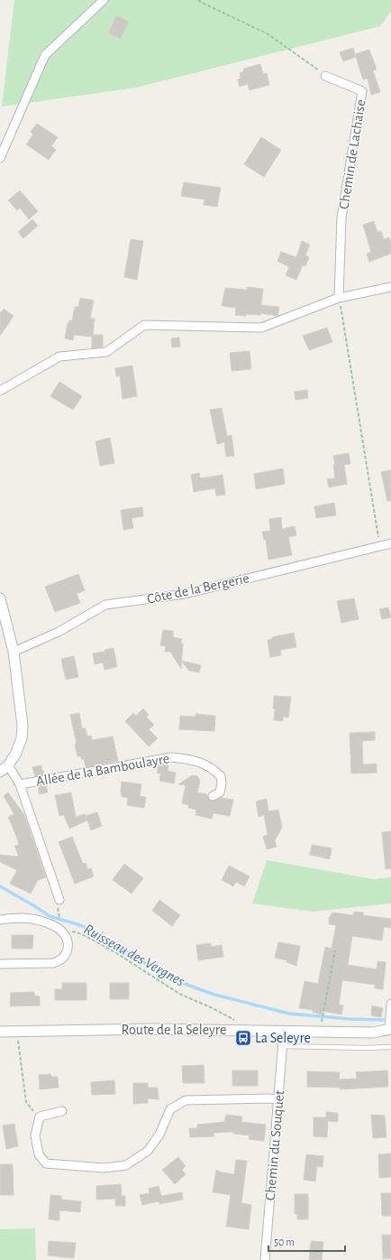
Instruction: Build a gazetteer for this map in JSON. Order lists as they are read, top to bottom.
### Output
{
  "streets": {
    "street": [
      "Chemin de Lachaise",
      "Côte de la Bergerie",
      "Allée de la Bamboulayre",
      "Route de la Seleyre",
      "Chemin du Souquet"
    ]
  },
  "crossings": [
    ["Route de la Seleyre", "Chemin du Souquet"]
  ],
  "water": ["Ruisseau des Vergnes"],
  "places": {
    "bus stop": ["La Seleyre"]
  },
  "scale_bar": "50 m"
}
